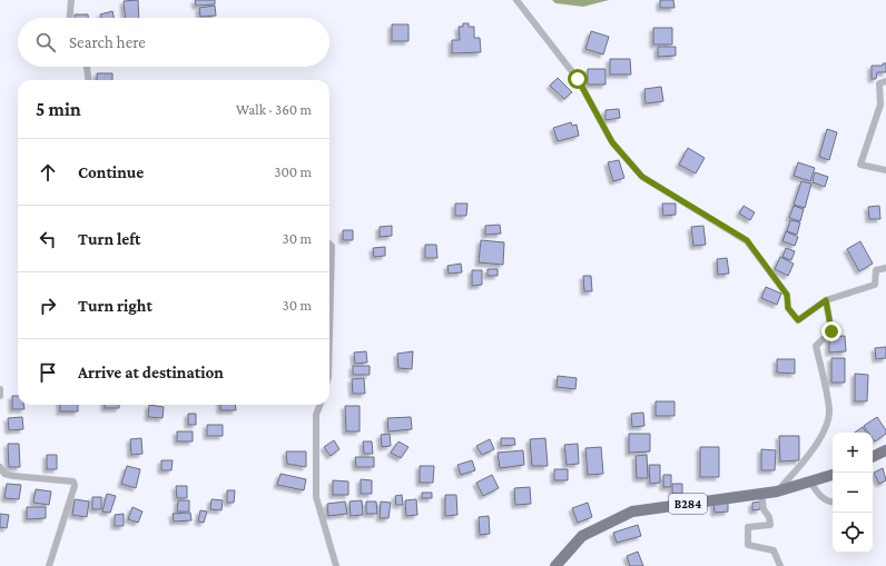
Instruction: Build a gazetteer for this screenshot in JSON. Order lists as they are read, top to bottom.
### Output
{
  "streets": {
    "main road": ["B284"]
  },
  "page": {
    "search": "Search here",
    "heading": ["5 min", "Walk · 360 m"],
    "list": [
      ["Continue", "300 m"],
      ["Turn left", "30 m"],
      ["Turn right", "30 m"],
      "Arrive at destination"
    ],
    "map_buttons": ["+", "−"]
  }
}
